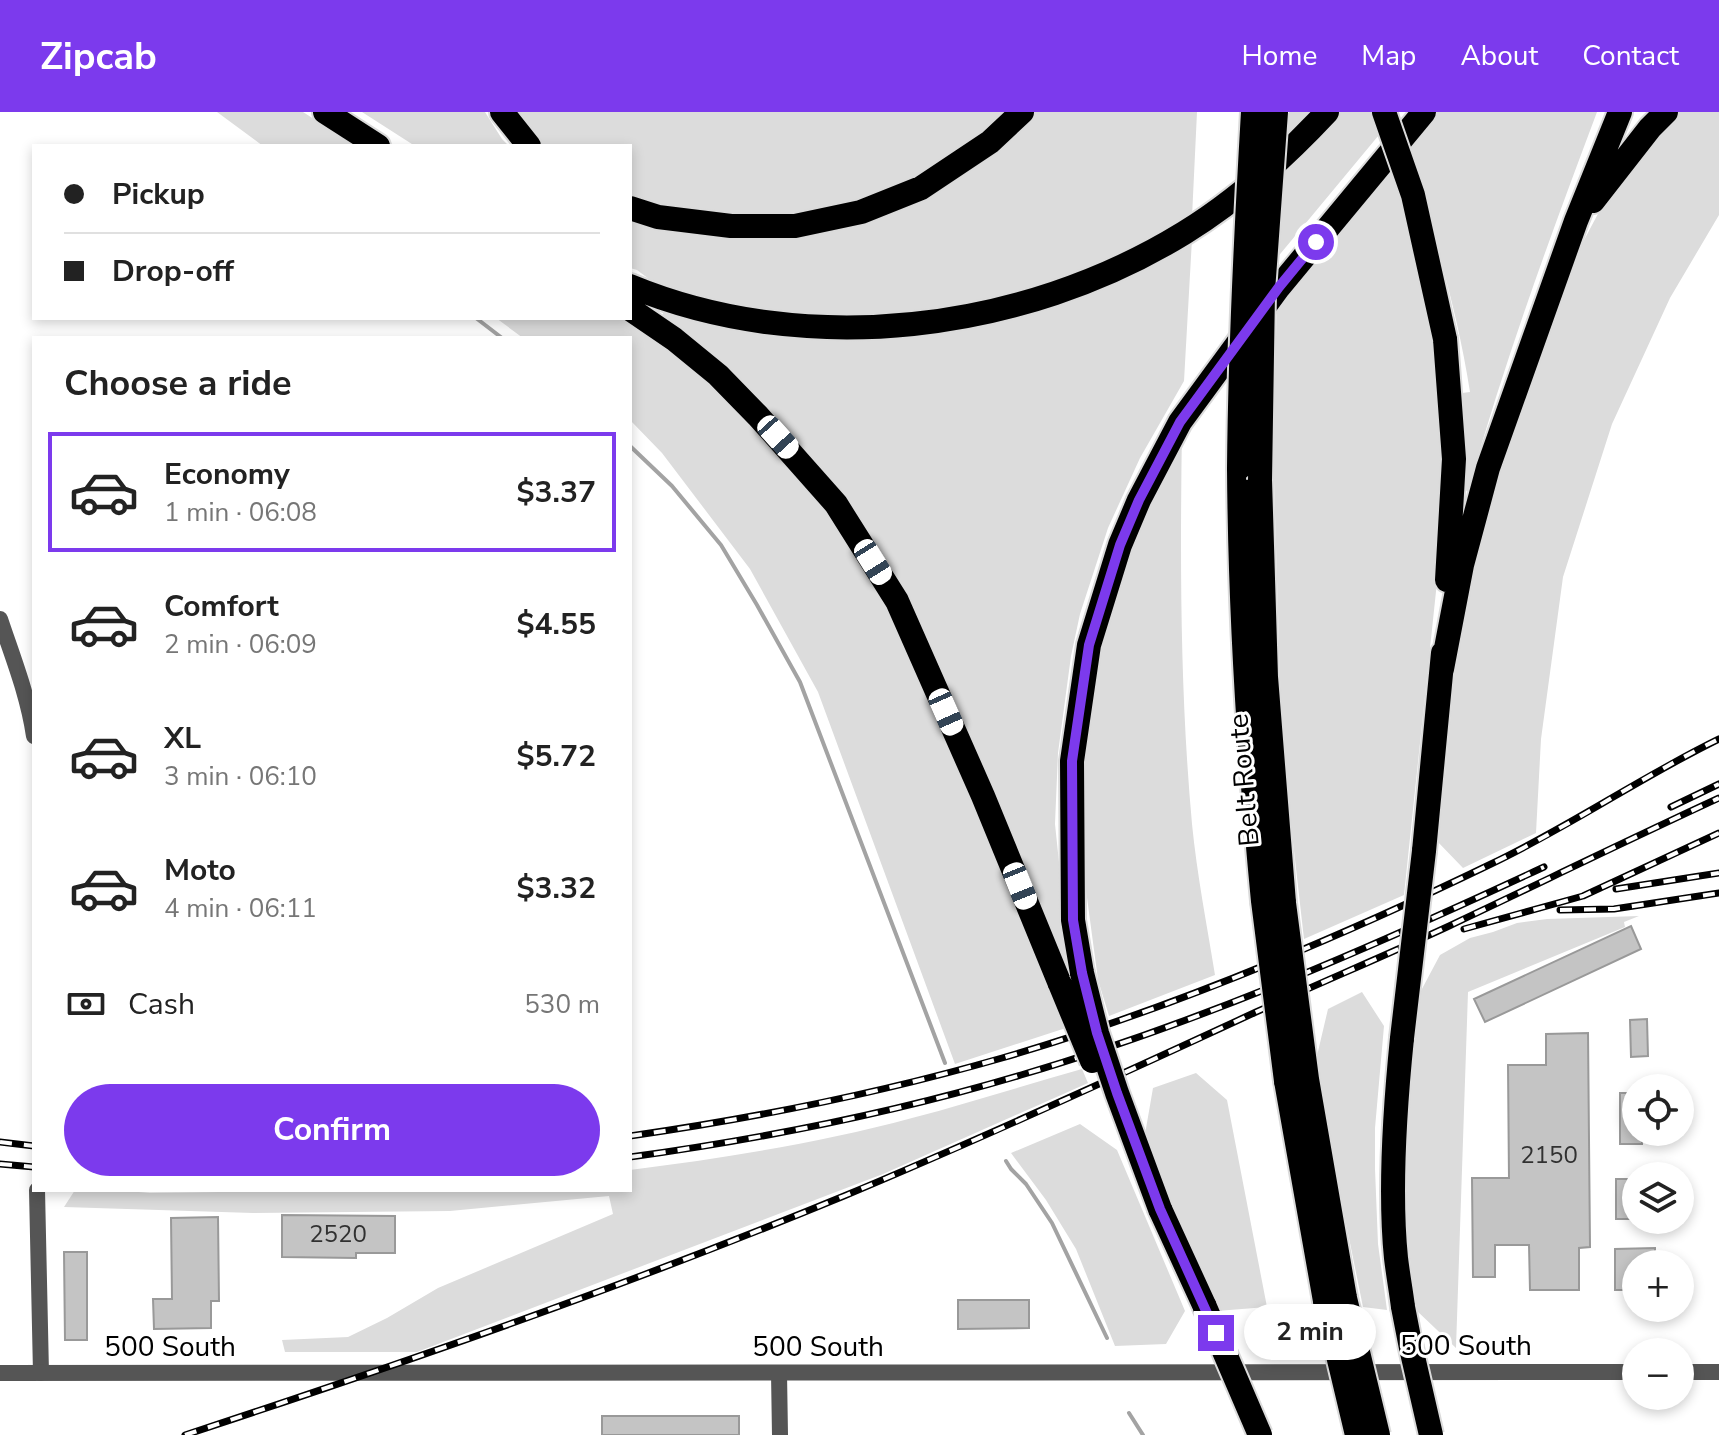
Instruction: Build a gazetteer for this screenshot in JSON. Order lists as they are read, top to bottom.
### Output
{
  "streets": {
    "highway": ["Belt Route"],
    "street": ["500 South"]
  },
  "house_numbers": ["2150", "2520"],
  "page": {
    "header": "Zipcab",
    "nav": [
      "Home",
      "Map",
      "About",
      "Contact"
    ],
    "banner": ["Pickup", "Drop-off"],
    "heading": "Choose a ride",
    "list": [
      {
        "name": "Economy",
        "note": "1 min · 06:08",
        "value": "$3.37"
      },
      {
        "name": "Comfort",
        "note": "2 min · 06:09",
        "value": "$4.55"
      },
      {
        "name": "XL",
        "note": "3 min · 06:10",
        "value": "$5.72"
      },
      {
        "name": "Moto",
        "note": "4 min · 06:11",
        "value": "$3.32"
      }
    ],
    "pay": ["Cash", "530 m"],
    "buttons": "Confirm",
    "map_buttons": ["+", "−"],
    "bubble": "2 min"
  }
}
